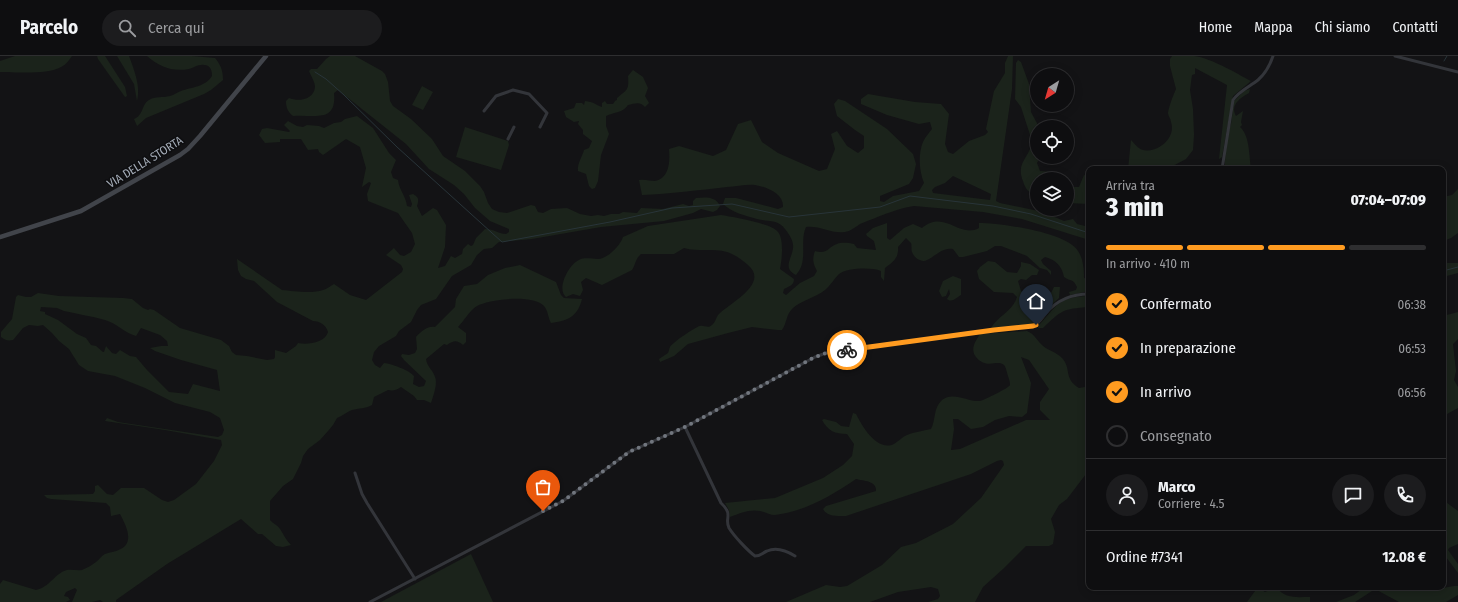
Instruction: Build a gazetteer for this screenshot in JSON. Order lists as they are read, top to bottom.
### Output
{
  "streets": {
    "main road": ["VIA DELLA STORTA"]
  },
  "north": "bottom left",
  "page": {
    "header": "Parcelo",
    "search": "Cerca qui",
    "nav": [
      "Home",
      "Mappa",
      "Chi siamo",
      "Contatti"
    ],
    "heading": ["3 min", "Arriva tra", "07:04–07:09"],
    "panel": [
      "Marco",
      "Corriere · 4.5",
      "Ordine #7341",
      "12.08 €"
    ],
    "bar": "In arrivo · 410 m",
    "list": [
      ["Confermato", "06:38"],
      ["In preparazione", "06:53"],
      ["In arrivo", "06:56"],
      "Consegnato"
    ]
  }
}
